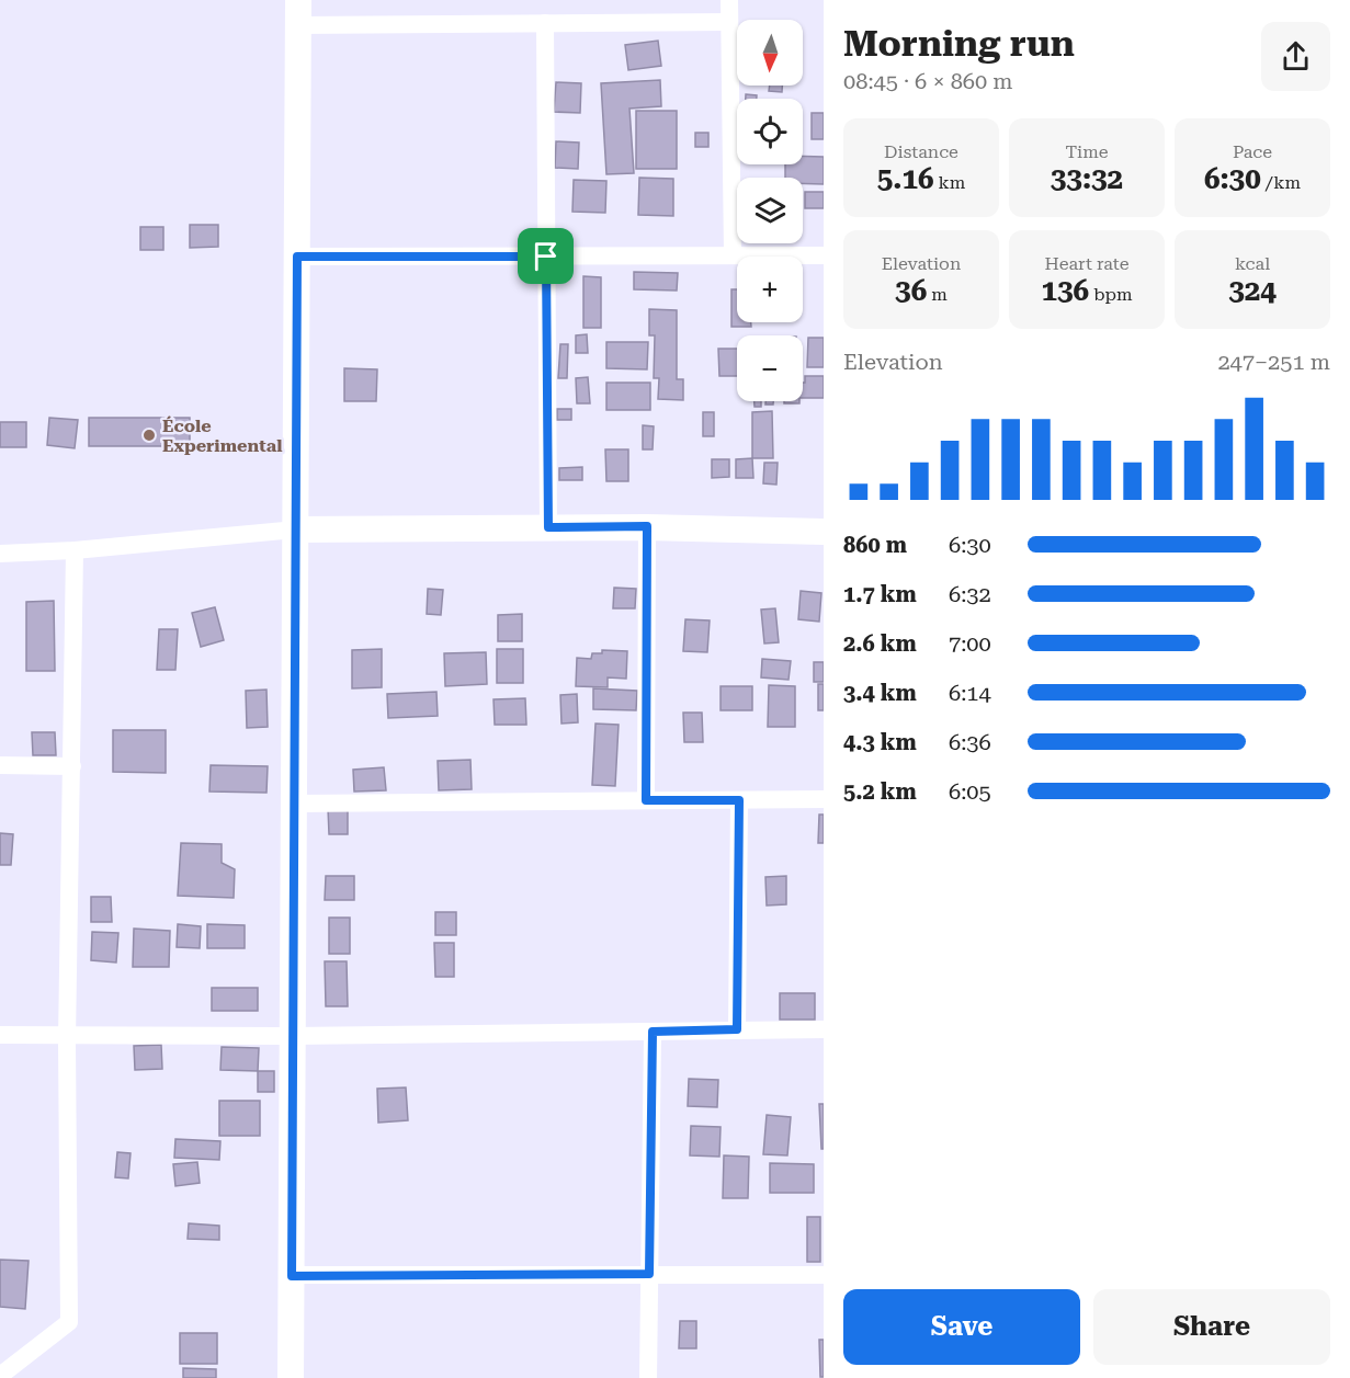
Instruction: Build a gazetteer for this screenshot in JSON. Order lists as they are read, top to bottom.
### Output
{
  "places": ["École Experimental"],
  "north": "bottom",
  "page": {
    "heading": ["Morning run", "08:45 · 6 × 860 m"],
    "map_buttons": ["+", "−"],
    "stats": [
      ["Distance", "5.16 km"],
      ["Time", "33:32"],
      ["Pace", "6:30 /km"],
      ["Elevation", "36 m"],
      ["Heart rate", "136 bpm"],
      ["kcal", "324"]
    ],
    "chart": ["Elevation", "247–251 m"],
    "list": [
      {
        "name": "860 m",
        "note": "6:30"
      },
      {
        "name": "1.7 km",
        "note": "6:32"
      },
      {
        "name": "2.6 km",
        "note": "7:00"
      },
      {
        "name": "3.4 km",
        "note": "6:14"
      },
      {
        "name": "4.3 km",
        "note": "6:36"
      },
      {
        "name": "5.2 km",
        "note": "6:05"
      }
    ],
    "buttons": ["Save", "Share"]
  }
}
